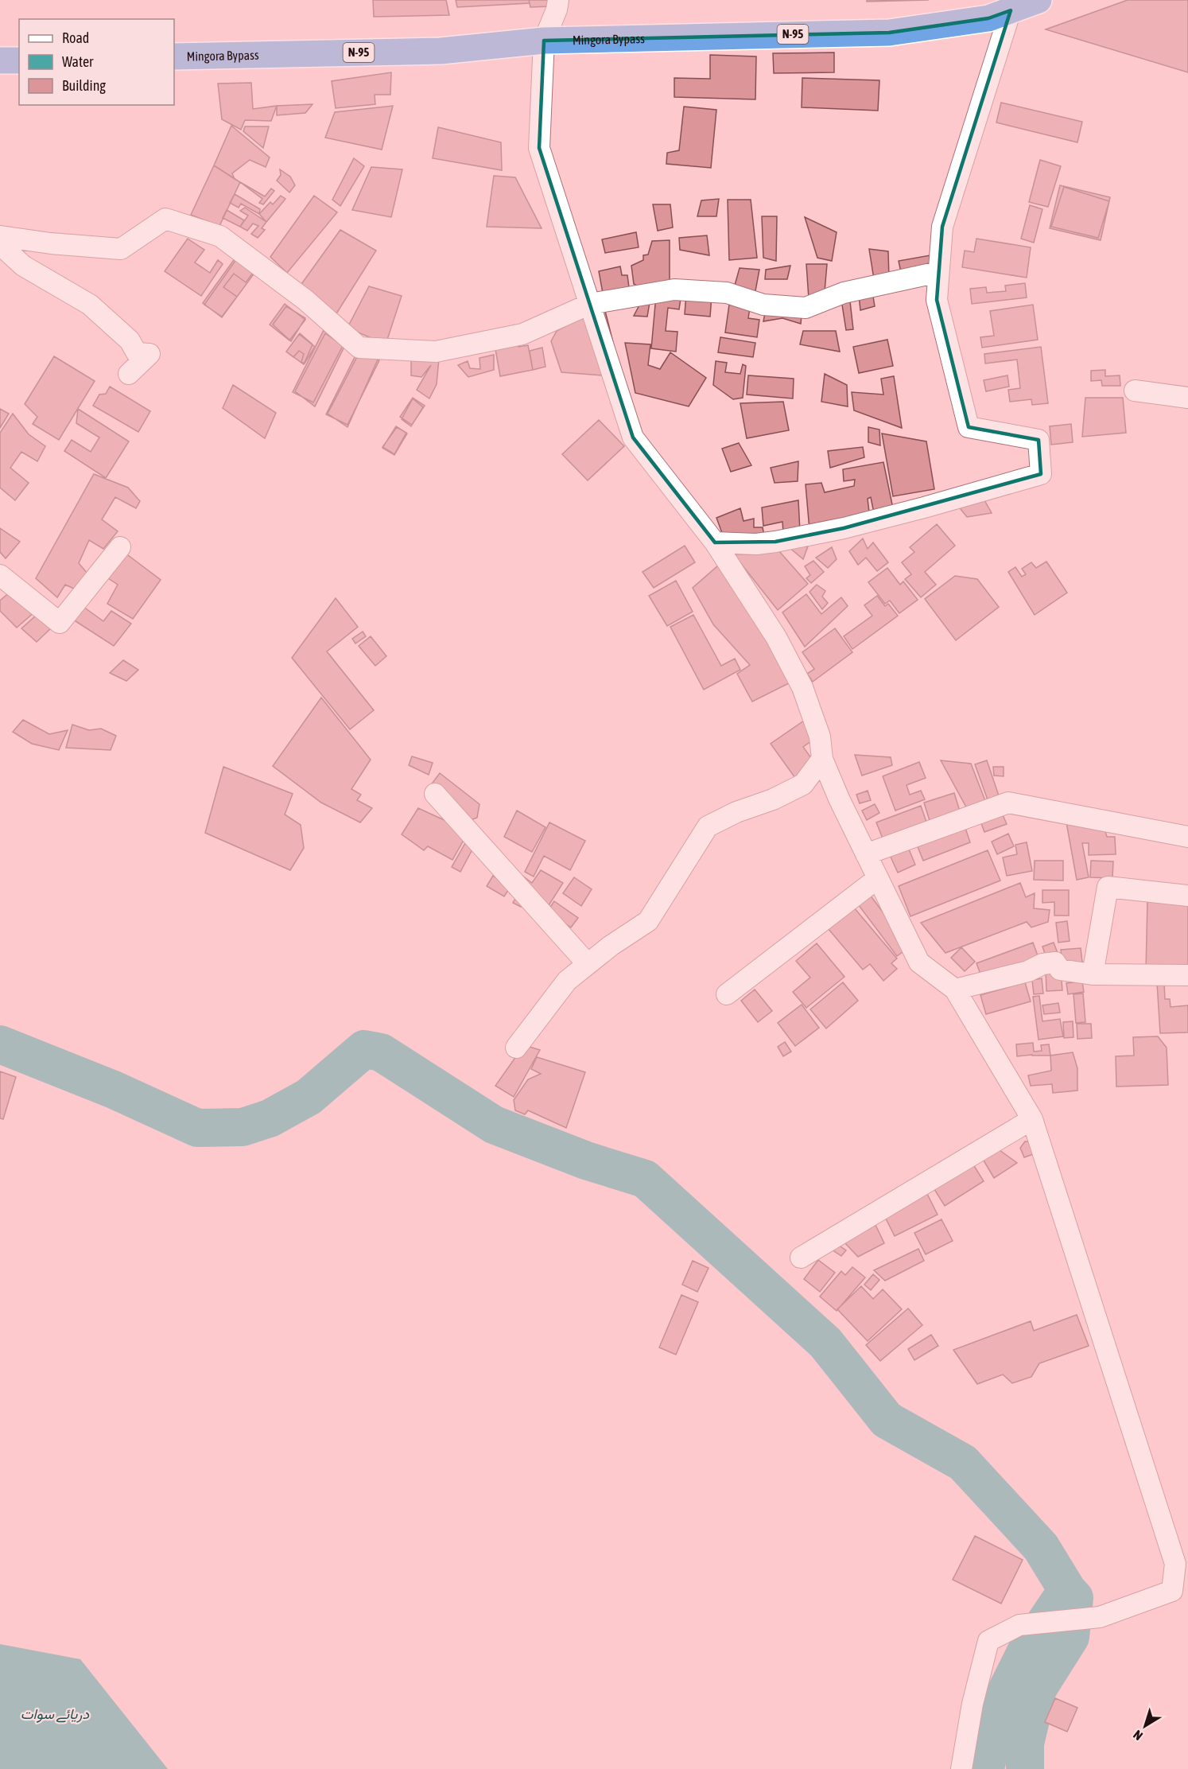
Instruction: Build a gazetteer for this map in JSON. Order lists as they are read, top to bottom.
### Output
{
  "streets": {
    "highway": ["N-95", "Mingora Bypass"]
  },
  "water": ["دریائے سوات"],
  "legend": ["Road", "Water", "Building"],
  "north": "bottom left"
}
